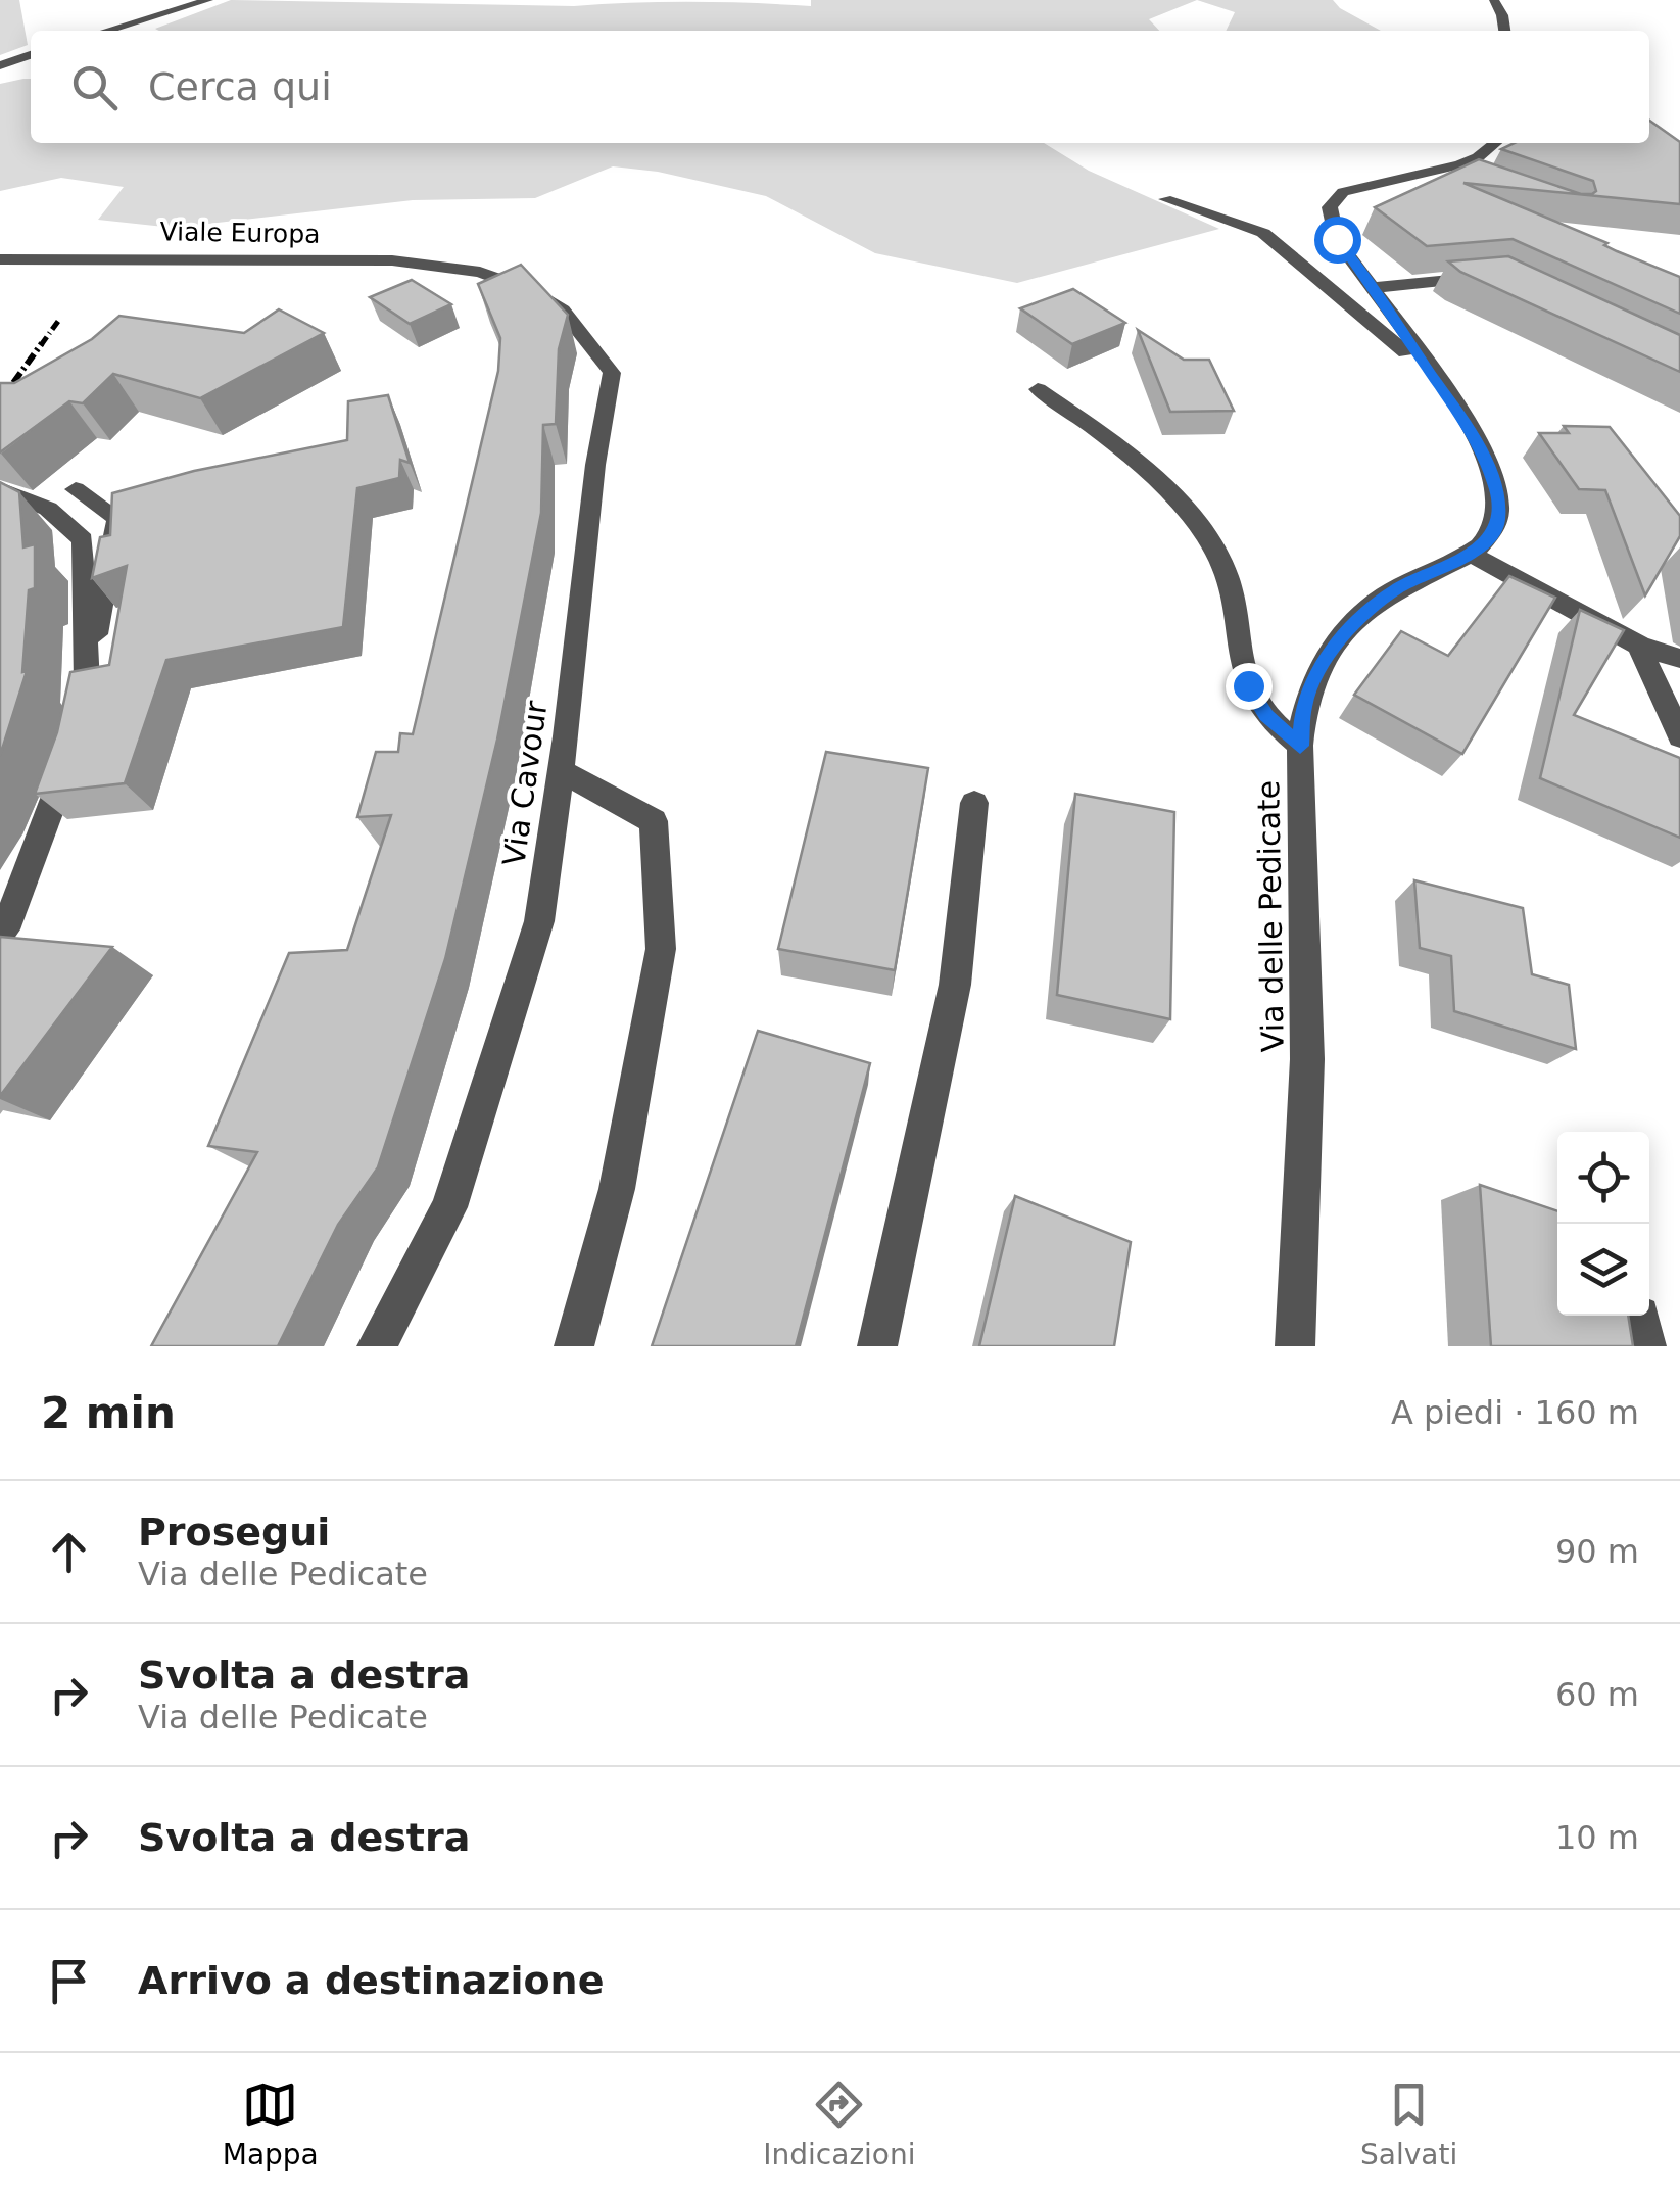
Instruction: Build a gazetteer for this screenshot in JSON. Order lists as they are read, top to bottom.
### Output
{
  "streets": {
    "street": ["Viale Europa", "Via Cavour", "Via delle Pedicate"]
  },
  "crossings": [
    ["Viale Europa", "Via Cavour"]
  ],
  "page": {
    "search": "Cerca qui",
    "heading": ["2 min", "A piedi · 160 m"],
    "list": [
      ["Prosegui", "Via delle Pedicate", "90 m"],
      ["Svolta a destra", "Via delle Pedicate", "60 m"],
      ["Svolta a destra", "10 m"],
      "Arrivo a destinazione"
    ],
    "nav": ["Mappa", "Indicazioni", "Salvati"]
  }
}
